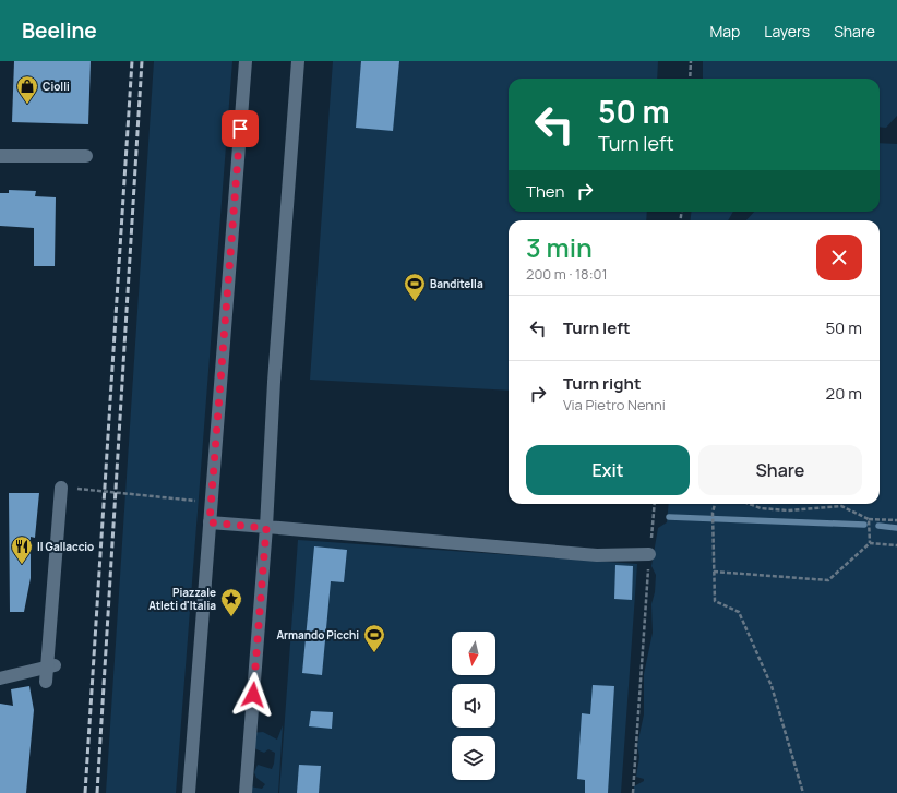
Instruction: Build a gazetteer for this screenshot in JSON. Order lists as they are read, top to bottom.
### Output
{
  "places": {
    "shop": ["Ciolli"],
    "sports": ["Banditella", "Armando Picchi"],
    "restaurant": ["Il Gallaccio"],
    "place": ["Piazzale Atleti d'Italia"]
  },
  "north": "bottom",
  "page": {
    "header": "Beeline",
    "nav": ["Map", "Layers", "Share"],
    "turn": ["50 m", "Turn left"],
    "then": "Then",
    "heading": ["3 min", "200 m · 18:01"],
    "list": [
      {
        "name": "Turn left",
        "value": "50 m"
      },
      {
        "name": "Turn right",
        "note": "Via Pietro Nenni",
        "value": "20 m"
      }
    ],
    "buttons": ["Exit", "Share"]
  }
}
